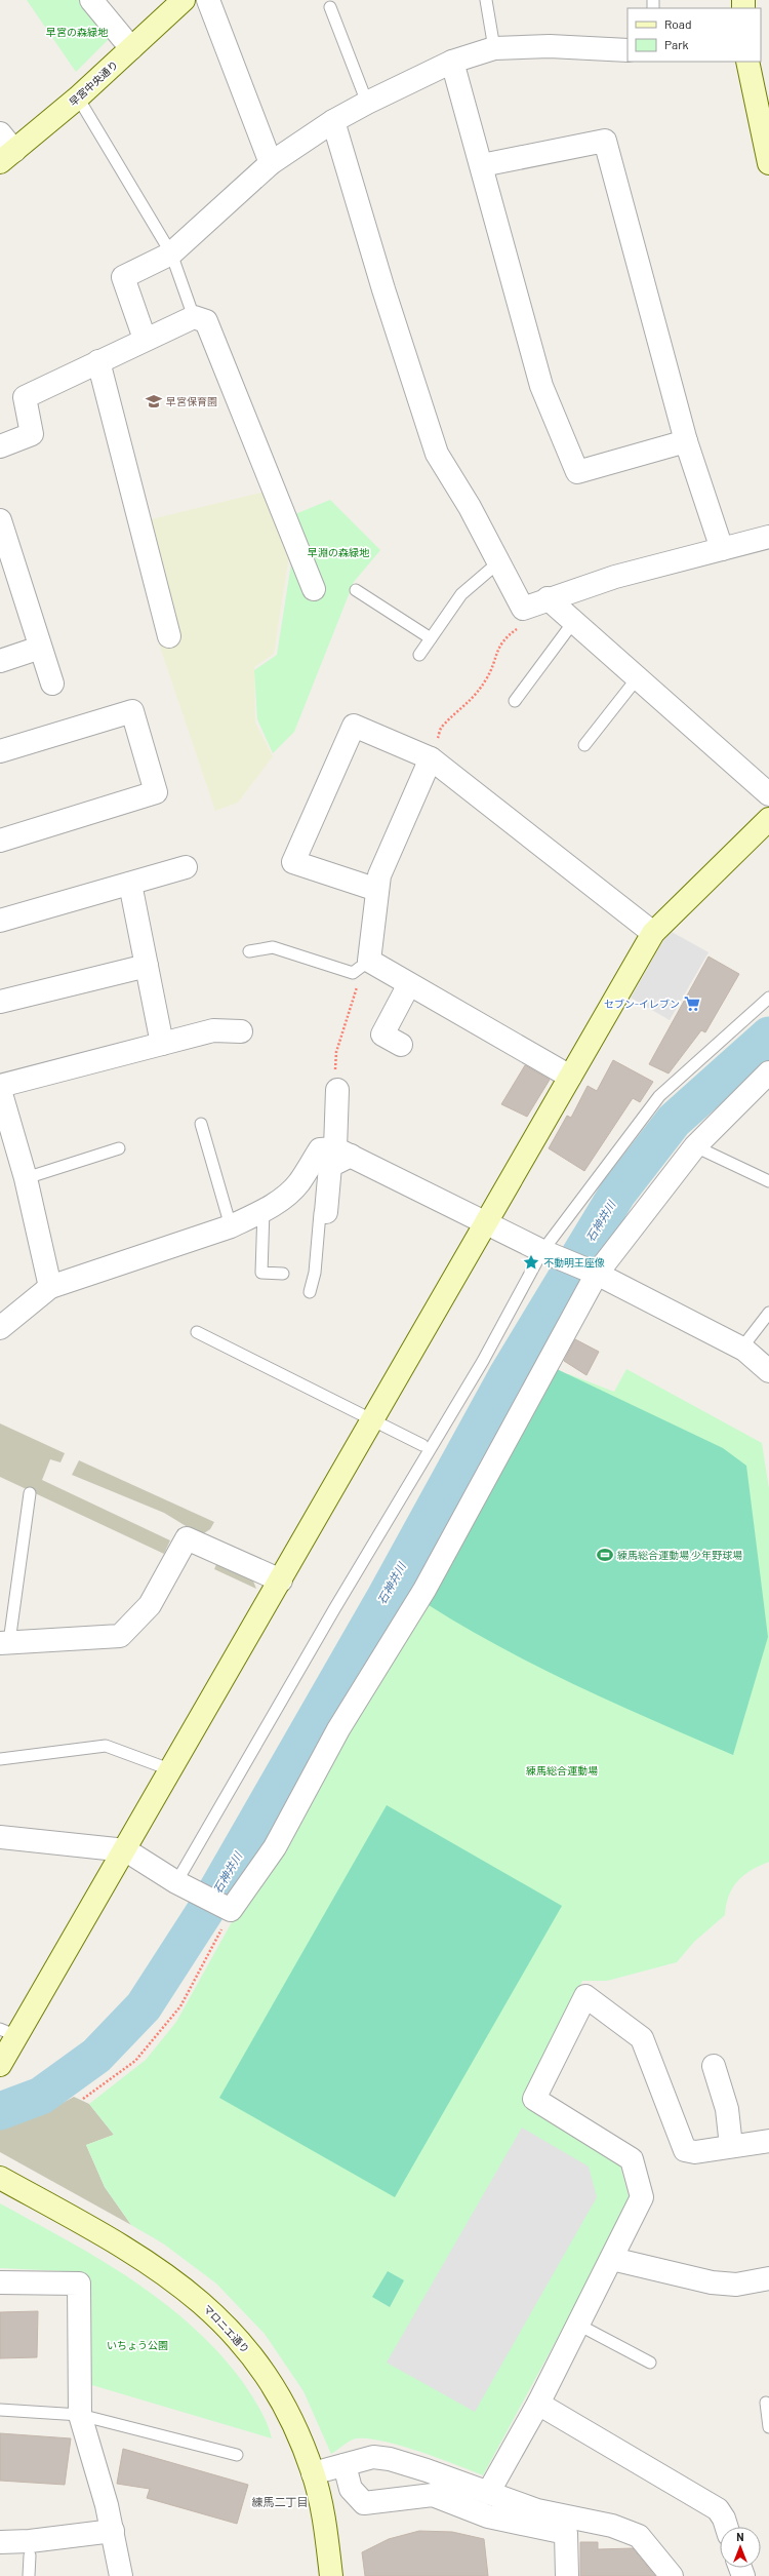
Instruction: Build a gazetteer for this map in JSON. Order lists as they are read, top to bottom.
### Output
{
  "streets": {
    "street": ["早宮中央通り", "マロニエ通り"]
  },
  "districts": ["練馬二丁目"],
  "water": ["石神井川"],
  "parks": [
    "早宮の森緑地",
    "早淵の森緑地",
    "練馬総合運動場",
    "いちょう公園"
  ],
  "places": {
    "school or university": ["早宮保育園"],
    "supermarket": ["セブン-イレブン"],
    "place": ["不動明王座像"],
    "sports": ["練馬総合運動場 少年野球場"]
  },
  "legend": ["Road", "Park"],
  "north": "top"
}
